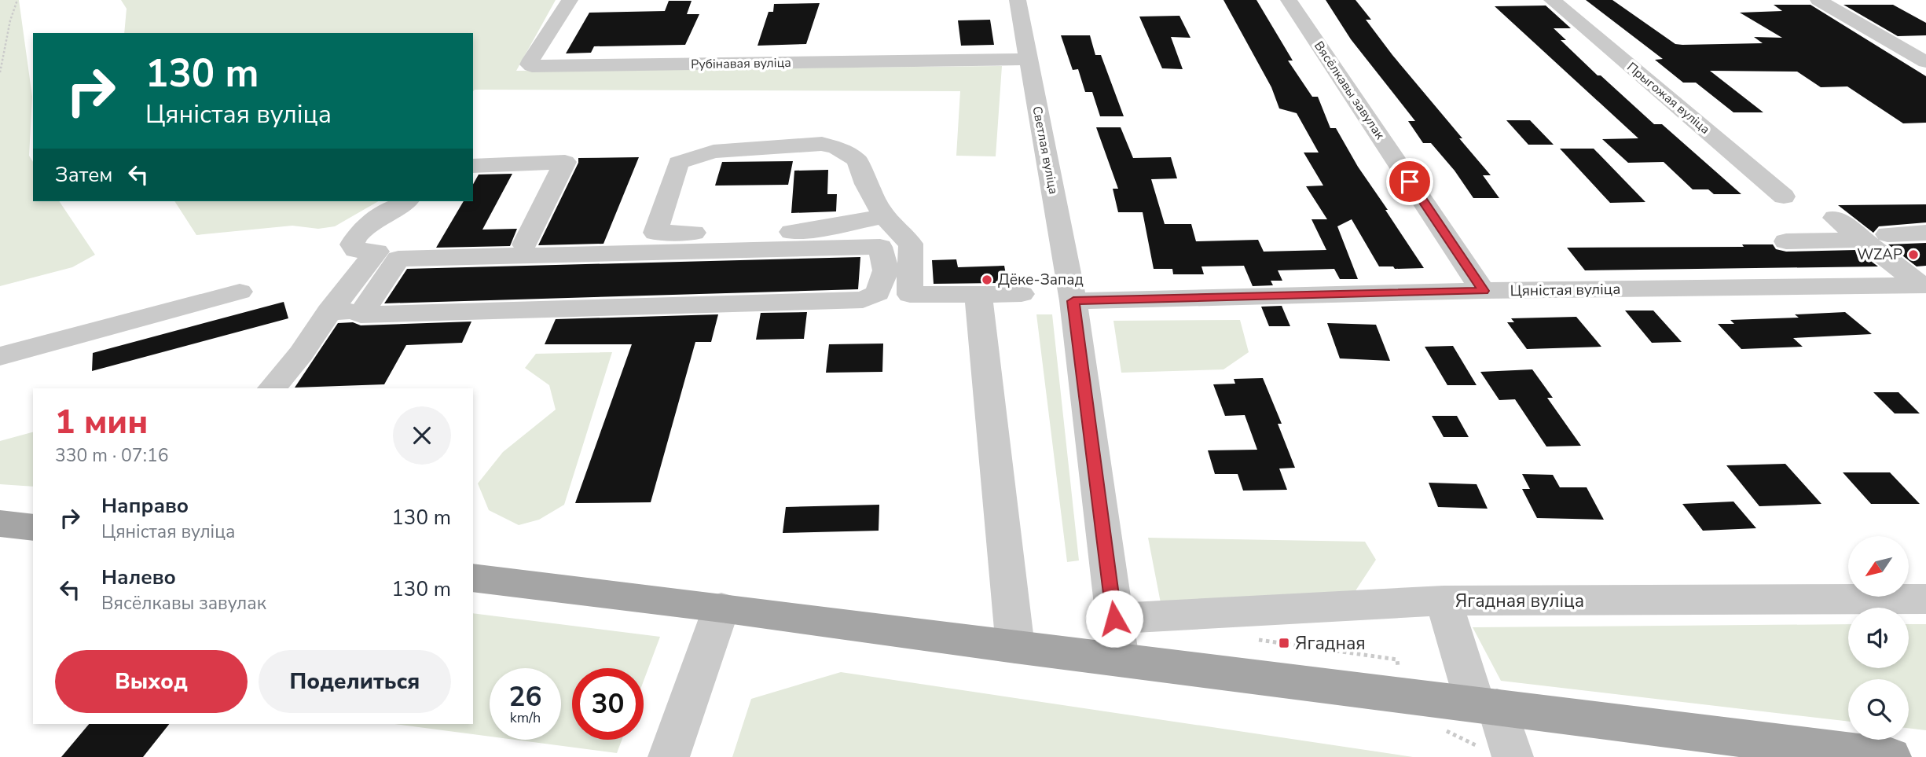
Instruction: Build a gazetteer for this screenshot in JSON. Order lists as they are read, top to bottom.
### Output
{
  "streets": {
    "street": [
      "Рубінавая вуліца",
      "Вясёлкавы завулак",
      "Прыгожая вуліца",
      "Светлая вуліца",
      "Цяністая вуліца",
      "Ягадная вуліца"
    ]
  },
  "crossings": [
    ["Рубінавая вуліца", "Светлая вуліца"],
    ["Вясёлкавы завулак", "Цяністая вуліца"],
    ["Светлая вуліца", "Цяністая вуліца"],
    ["Светлая вуліца", "Ягадная вуліца"]
  ],
  "places": {
    "other": ["WZAP", "Дёке-Запад"],
    "transit": ["Ягадная"]
  },
  "north": "bottom left",
  "page": {
    "turn": ["130 m", "Цяністая вуліца"],
    "then": "Затем",
    "heading": ["1 мин", "330 m · 07:16"],
    "list": [
      {
        "name": "Направо",
        "note": "Цяністая вуліца",
        "value": "130 m"
      },
      {
        "name": "Налево",
        "note": "Вясёлкавы завулак",
        "value": "130 m"
      }
    ],
    "buttons": ["Выход", "Поделиться"],
    "speed": "26 km/h",
    "limit": "30"
  }
}
